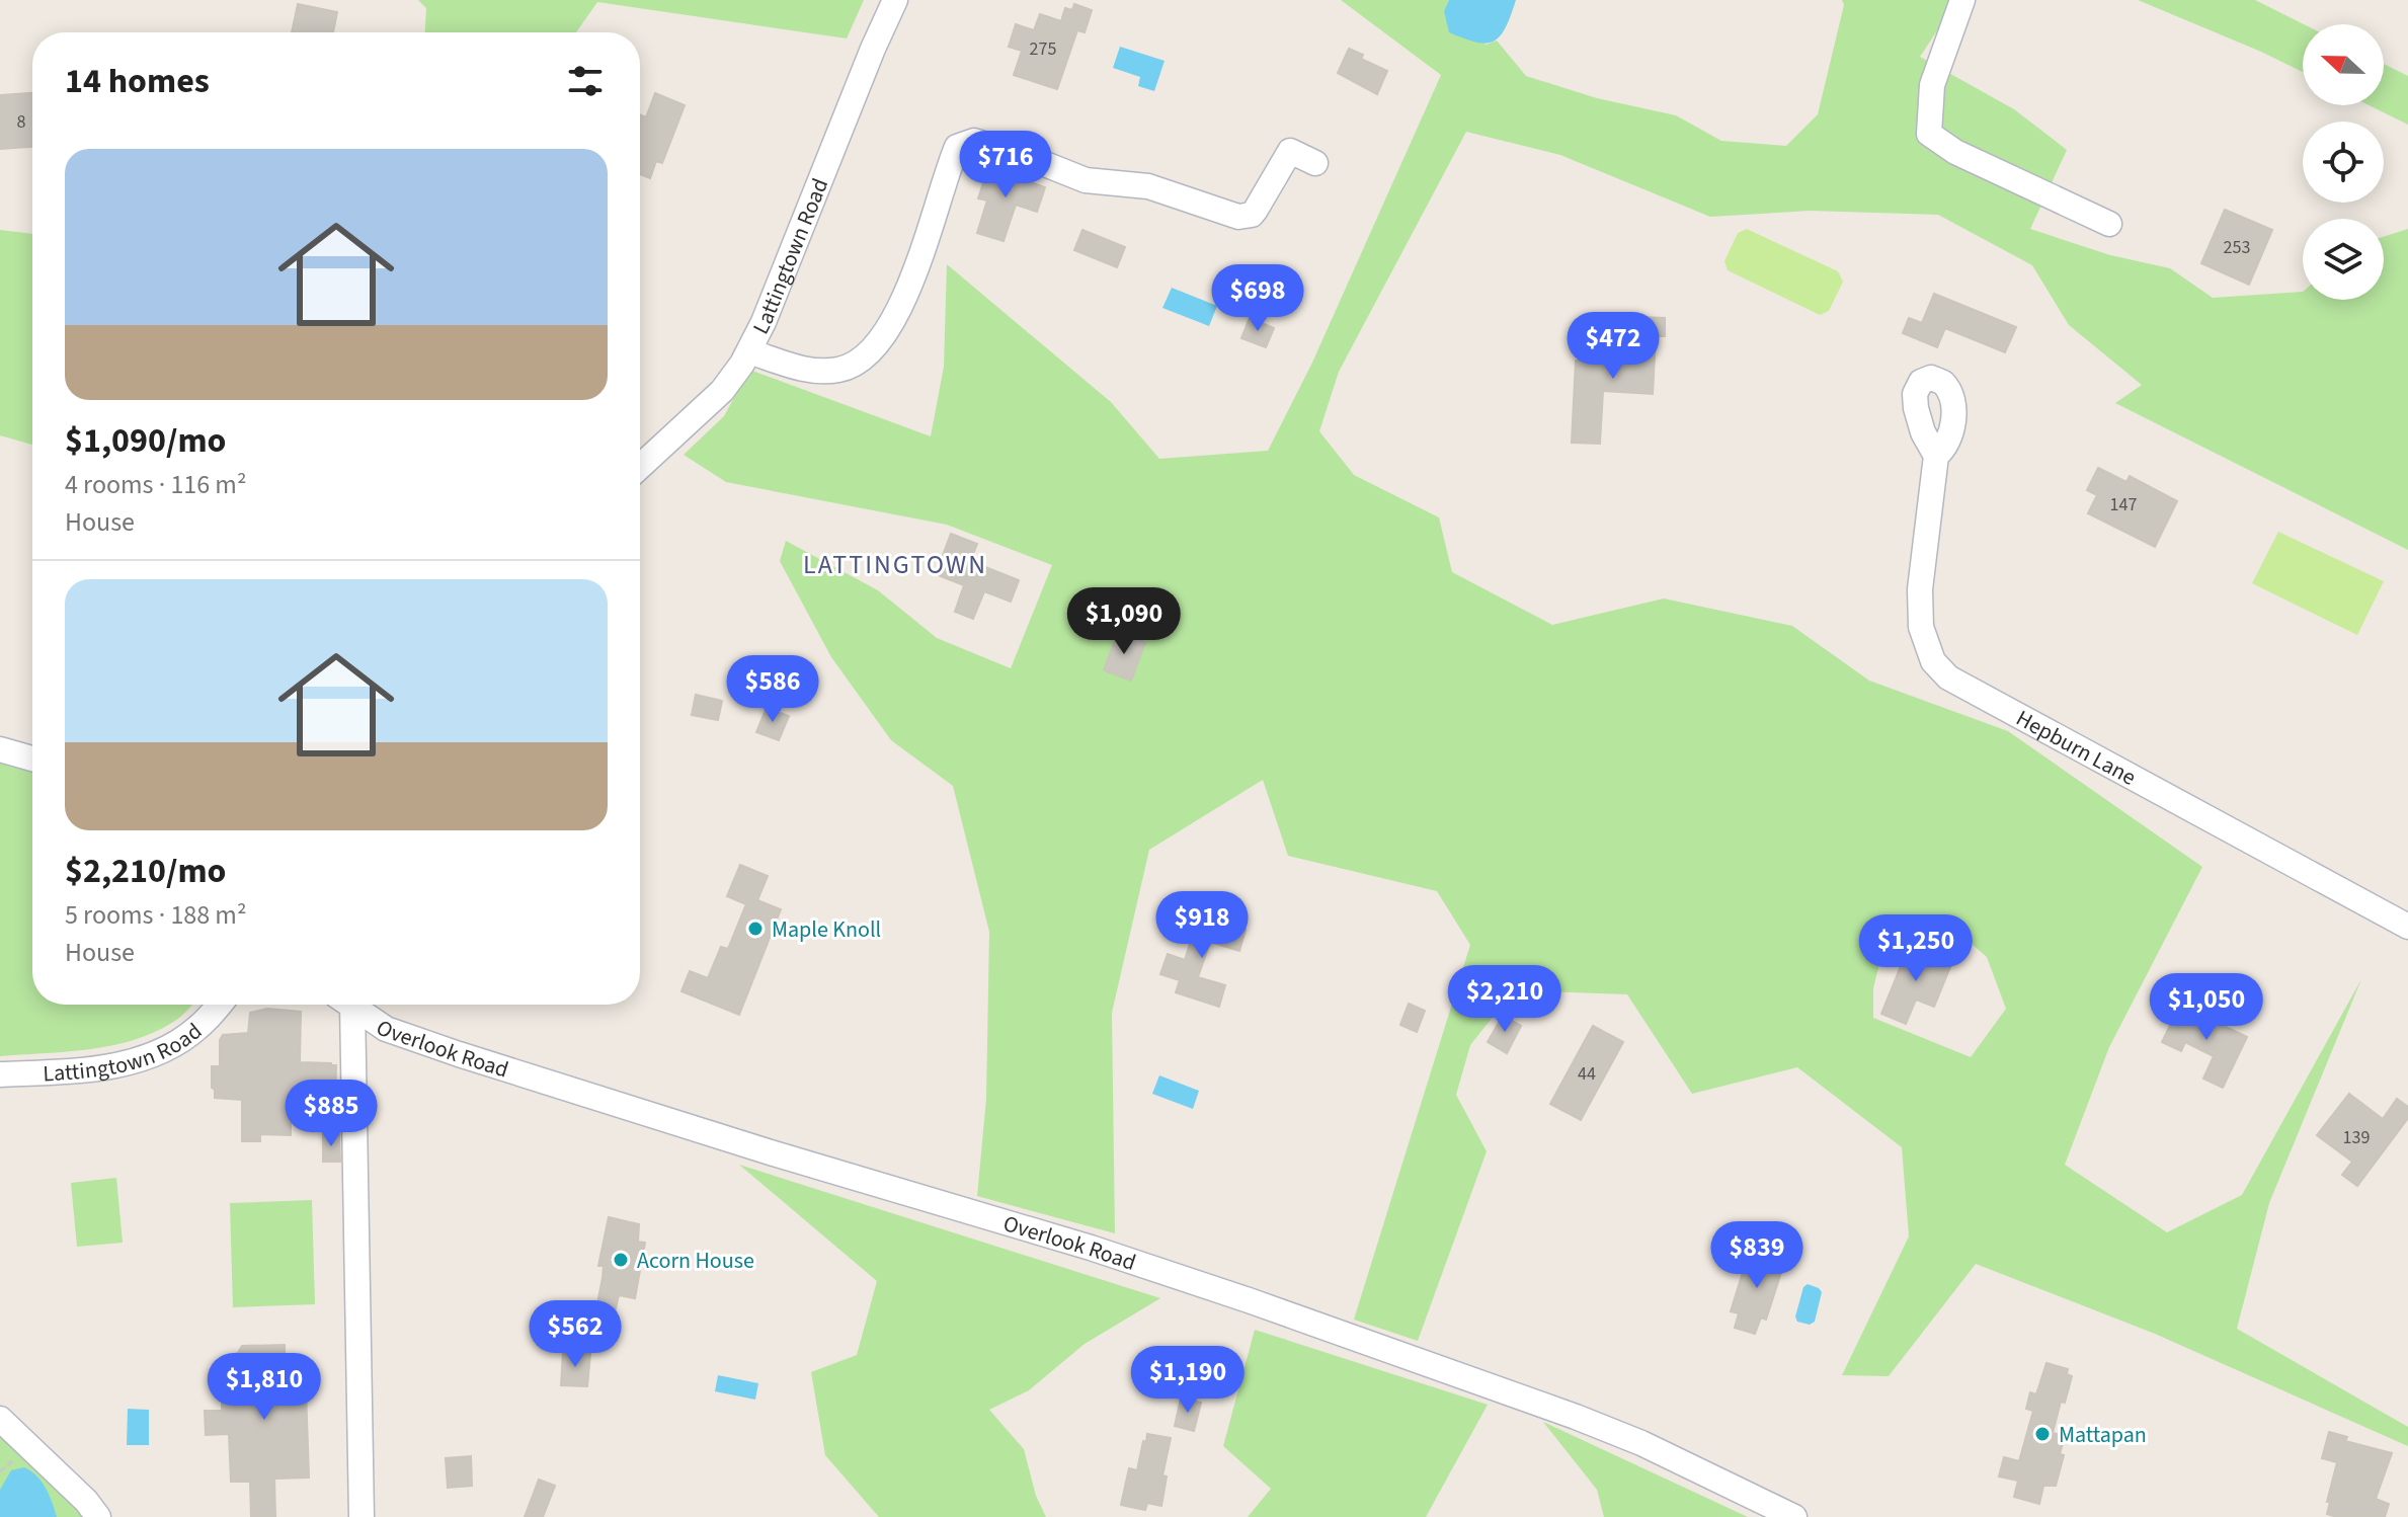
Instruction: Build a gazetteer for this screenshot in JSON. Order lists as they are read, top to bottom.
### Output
{
  "streets": {
    "street": ["Lattingtown Road", "Hepburn Lane", "Overlook Road"]
  },
  "districts": ["LATTINGTOWN"],
  "places": ["Maple Knoll", "Acorn House", "Mattapan"],
  "house_numbers": [
    "275",
    "8",
    "253",
    "147",
    "44",
    "139"
  ],
  "north": "left",
  "page": {
    "heading": "14 homes",
    "list": [
      {
        "name": "$1,090/mo",
        "note": "4 rooms · 116 m² · House"
      },
      {
        "name": "$2,210/mo",
        "note": "5 rooms · 188 m² · House"
      }
    ],
    "price": [
      "$716",
      "$698",
      "$472",
      "$1,090",
      "$586",
      "$918",
      "$1,250",
      "$2,210",
      "$1,050",
      "$885",
      "$839",
      "$562",
      "$1,190",
      "$1,810"
    ]
  }
}
